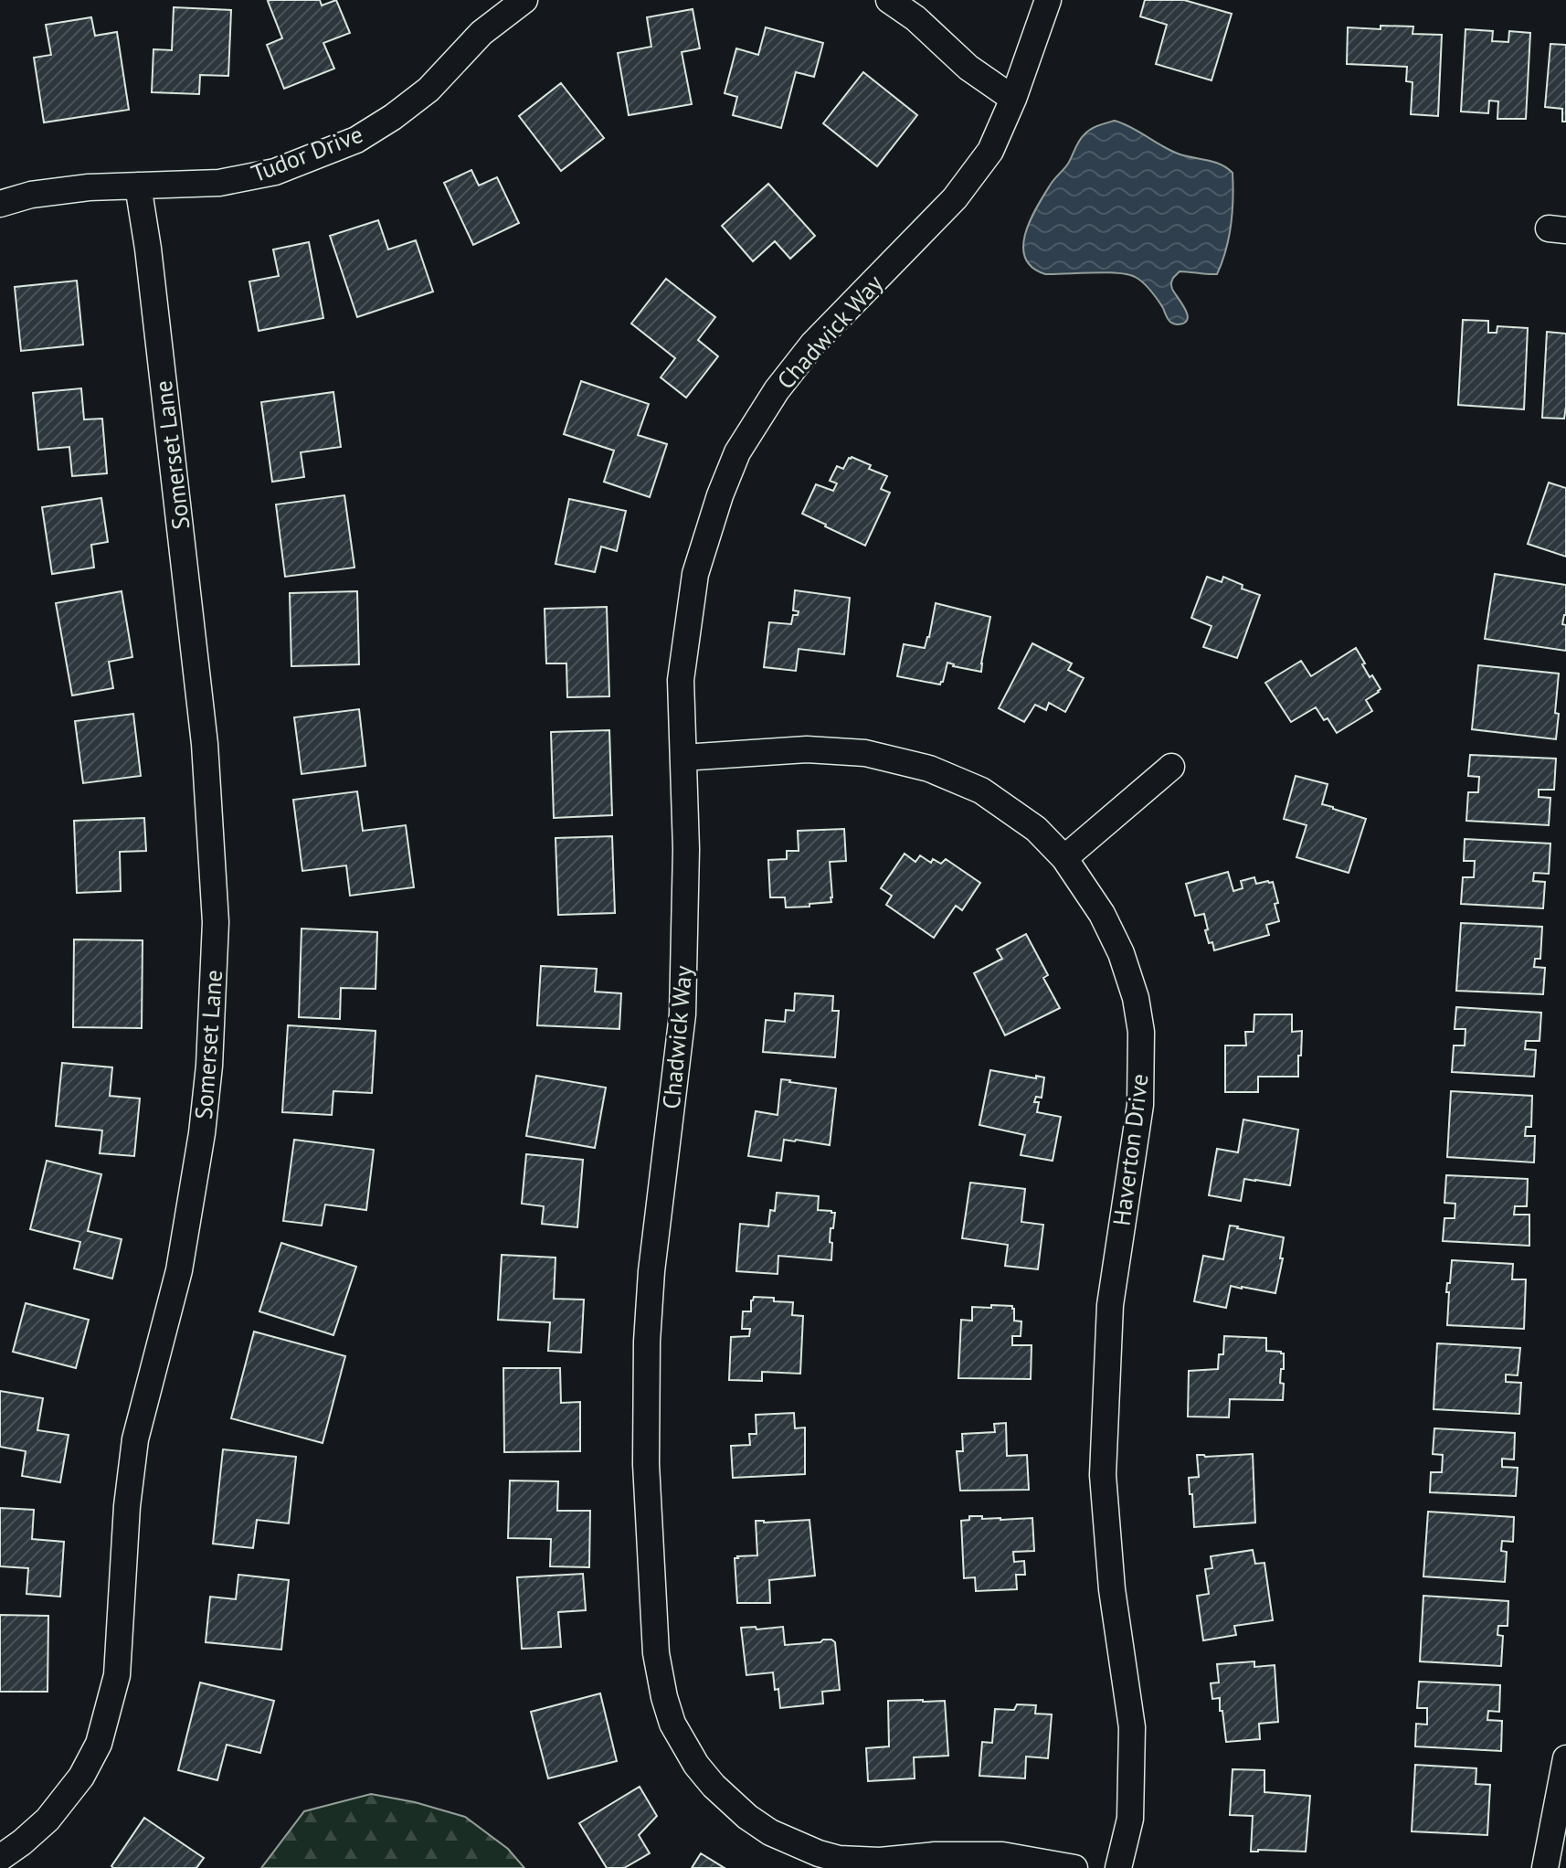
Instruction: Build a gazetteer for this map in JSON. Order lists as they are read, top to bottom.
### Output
{
  "streets": {
    "street": [
      "Tudor Drive",
      "Chadwick Way",
      "Somerset Lane",
      "Haverton Drive"
    ]
  },
  "crossings": [
    ["Tudor Drive", "Somerset Lane"],
    ["Chadwick Way", "Haverton Drive"]
  ]
}
